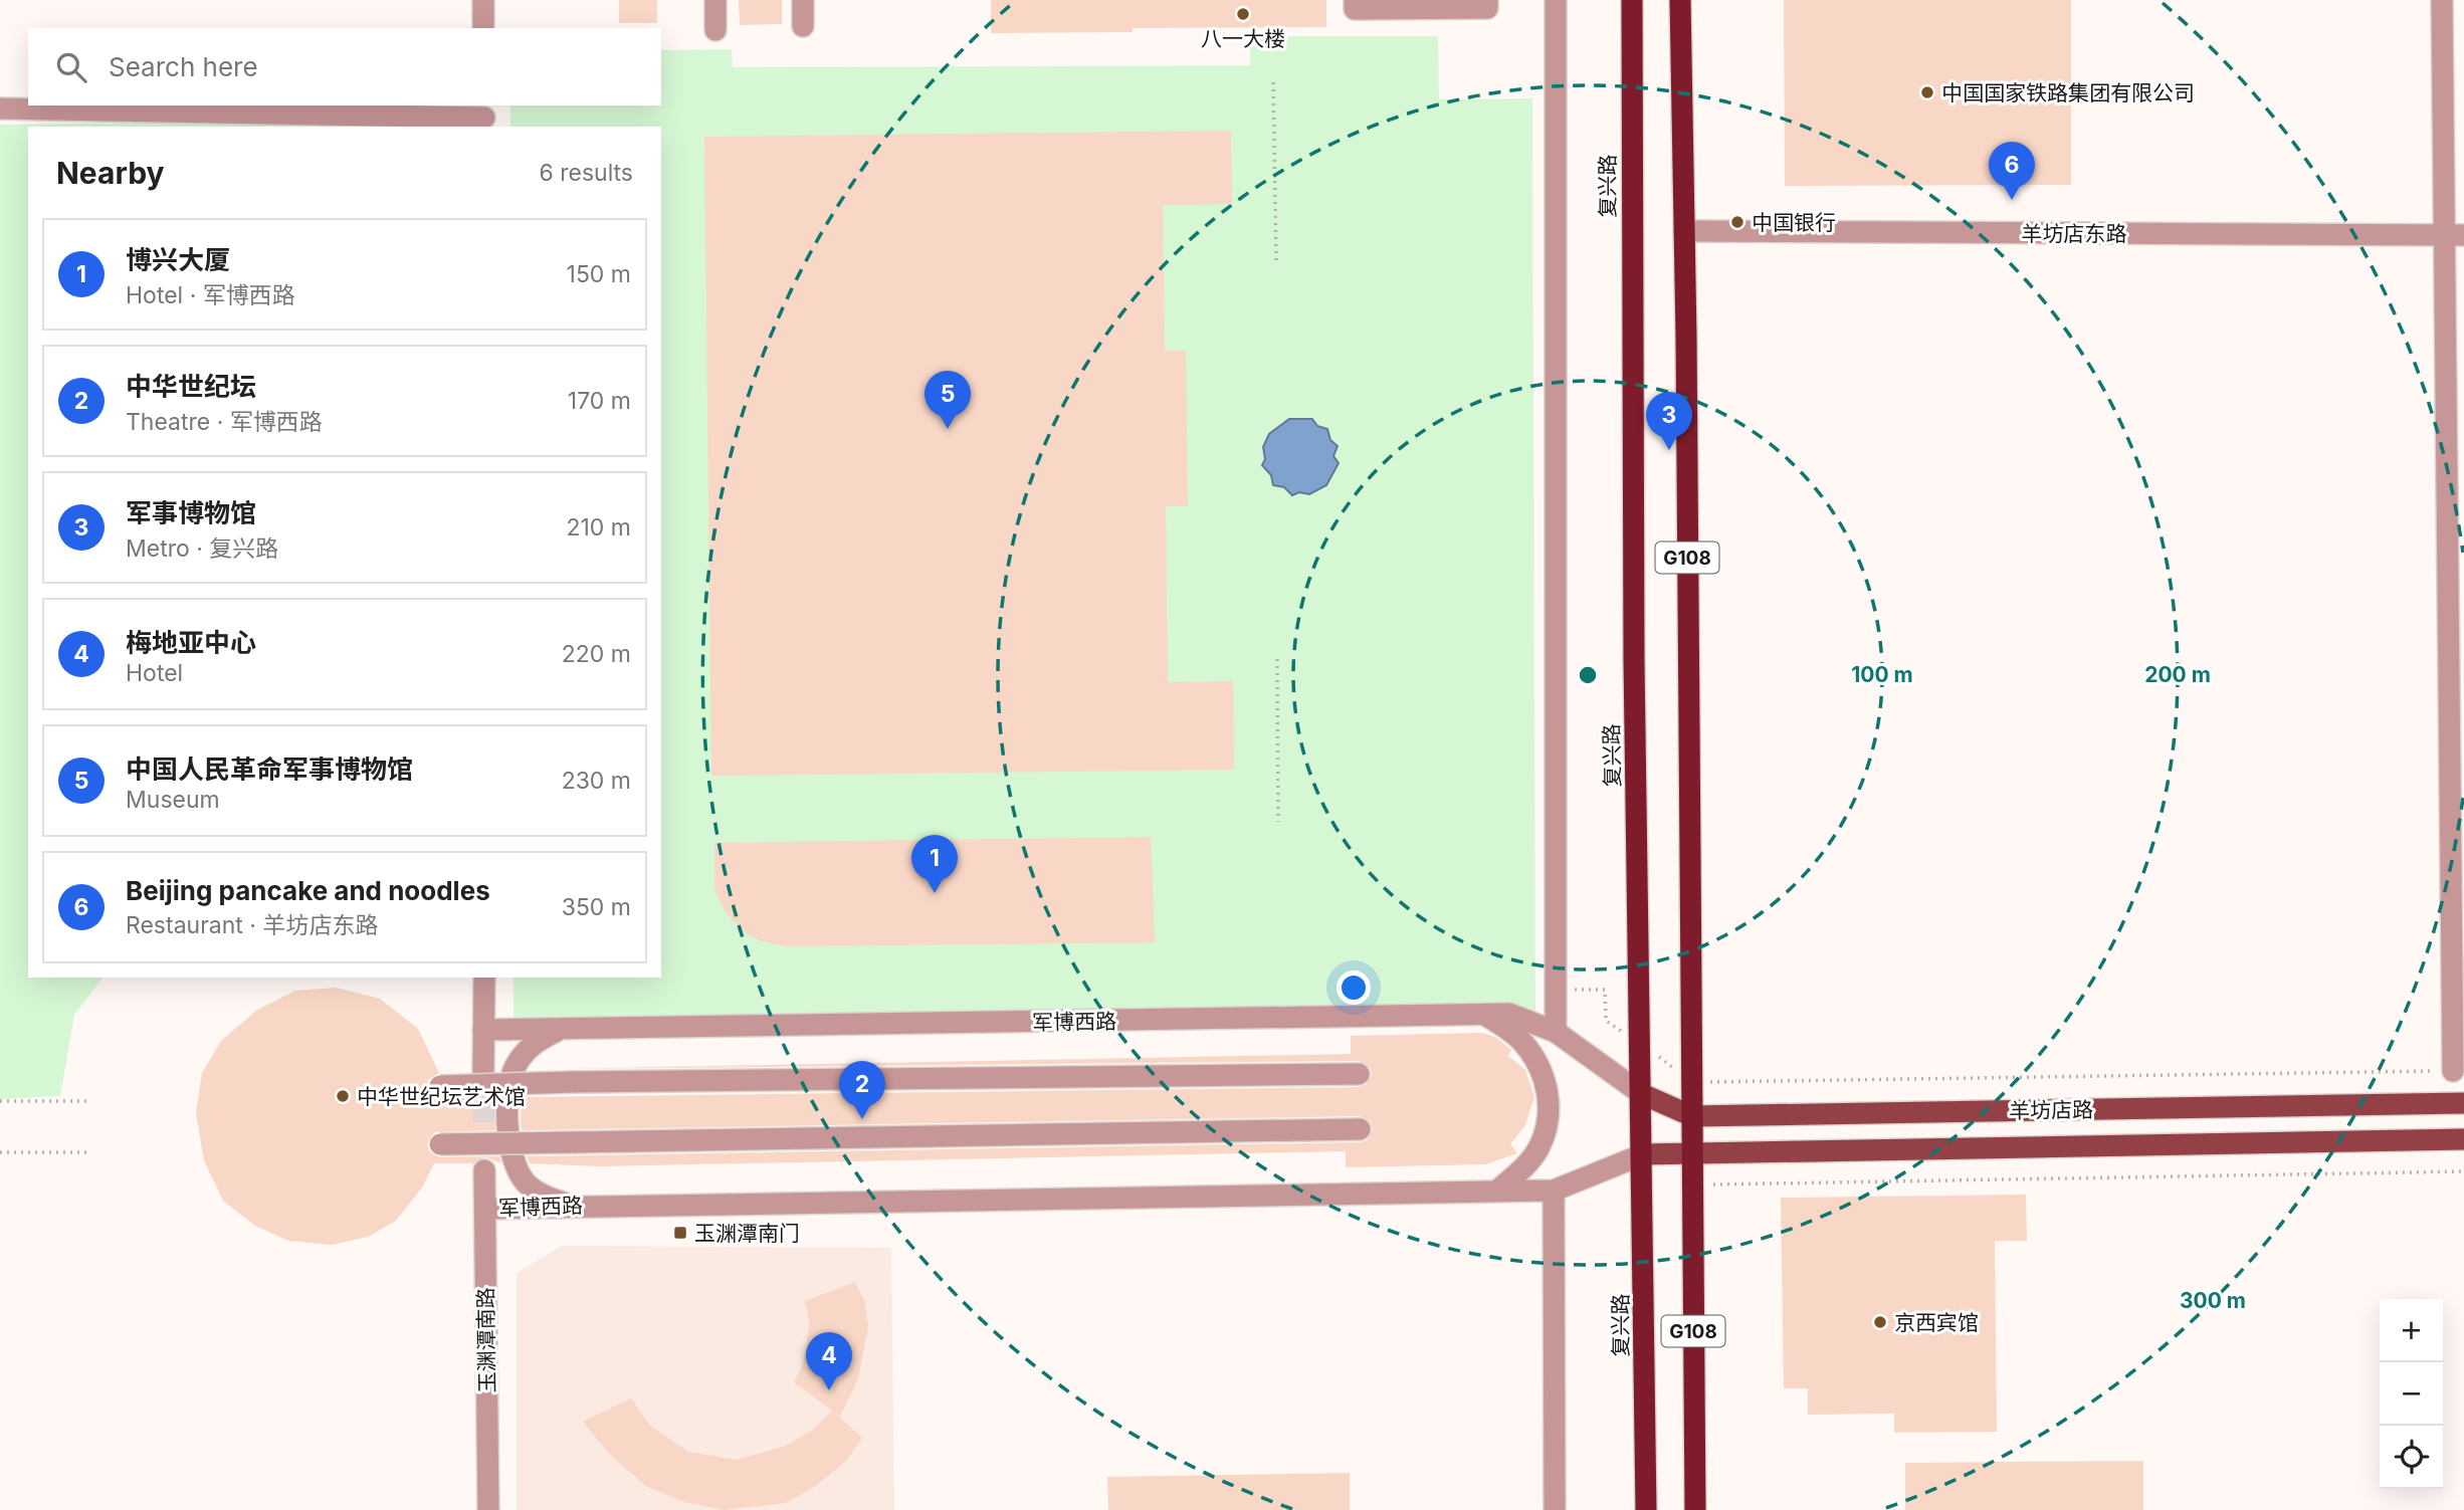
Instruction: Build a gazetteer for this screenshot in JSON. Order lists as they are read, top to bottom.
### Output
{
  "streets": {
    "highway": ["复兴路", "G108"],
    "main road": ["羊坊店路"],
    "street": ["羊坊店东路", "军博西路", "玉渊潭南路"]
  },
  "crossings": [
    ["复兴路", "军博西路"],
    ["复兴路", "羊坊店路"],
    ["羊坊店东路", "G108"],
    ["G108", "羊坊店路"],
    ["军博西路", "羊坊店路"],
    ["军博西路", "玉渊潭南路"]
  ],
  "places": {
    "other": [
      "八一大楼",
      "中国国家铁路集团有限公司",
      "中国银行",
      "中华世纪坛艺术馆",
      "京西宾馆"
    ],
    "transit": ["玉渊潭南门"]
  },
  "page": {
    "search": "Search here",
    "heading": ["Nearby", "6 results"],
    "pins": [
      "6",
      "5",
      "3",
      "1",
      "2",
      "4"
    ],
    "list": [
      {
        "mark": "1",
        "name": "博兴大厦",
        "note": "Hotel · 军博西路",
        "value": "150 m"
      },
      {
        "mark": "2",
        "name": "中华世纪坛",
        "note": "Theatre · 军博西路",
        "value": "170 m"
      },
      {
        "mark": "3",
        "name": "军事博物馆",
        "note": "Metro · 复兴路",
        "value": "210 m"
      },
      {
        "mark": "4",
        "name": "梅地亚中心",
        "note": "Hotel",
        "value": "220 m"
      },
      {
        "mark": "5",
        "name": "中国人民革命军事博物馆",
        "note": "Museum",
        "value": "230 m"
      },
      {
        "mark": "6",
        "name": "Beijing pancake and noodles",
        "note": "Restaurant · 羊坊店东路",
        "value": "350 m"
      }
    ],
    "map_buttons": ["+", "−"]
  },
  "rings": ["100 m", "200 m", "300 m"]
}
